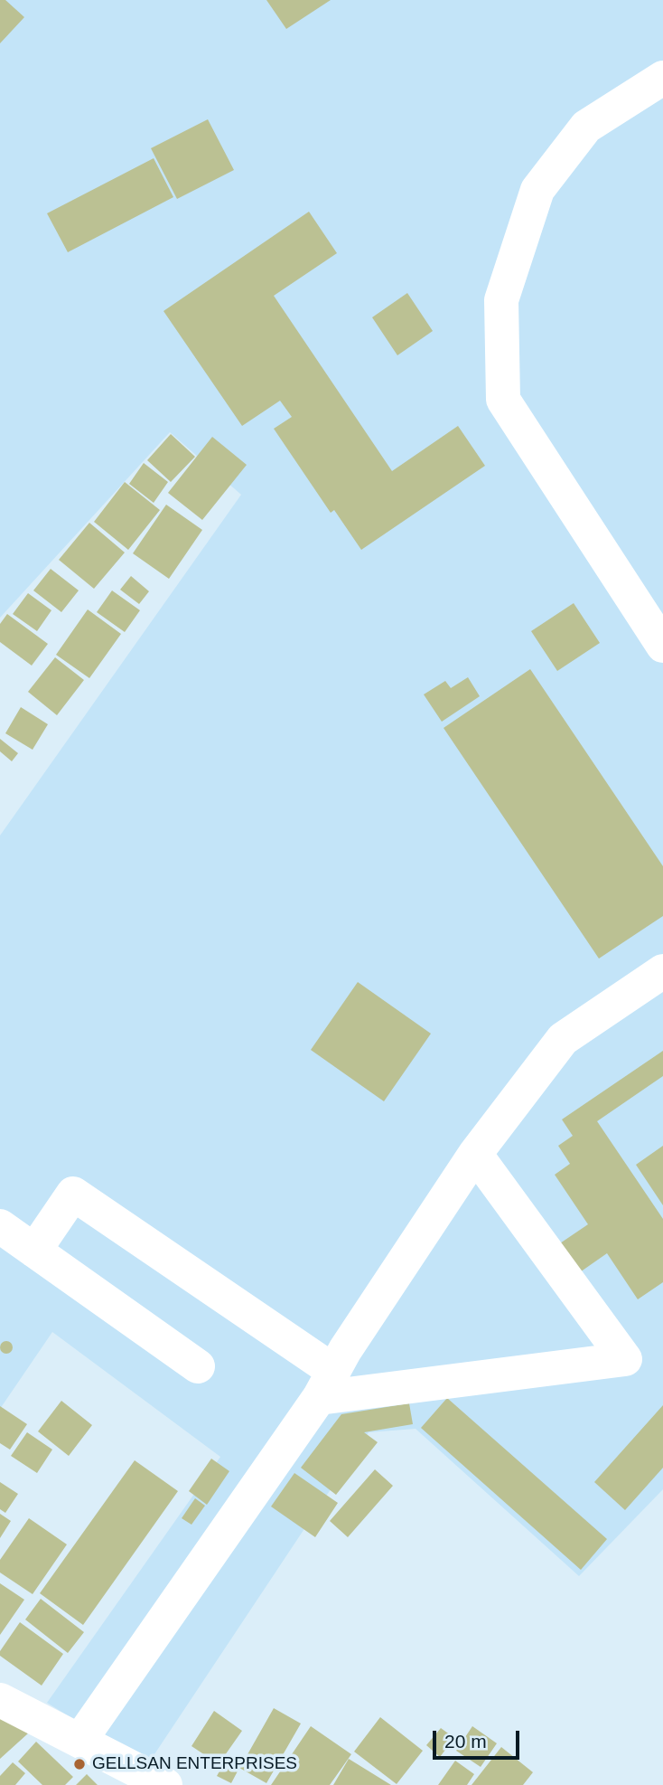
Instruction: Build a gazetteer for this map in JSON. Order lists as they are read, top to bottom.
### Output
{
  "places": ["GELLSAN ENTERPRISES"],
  "scale_bar": "20 m"
}
